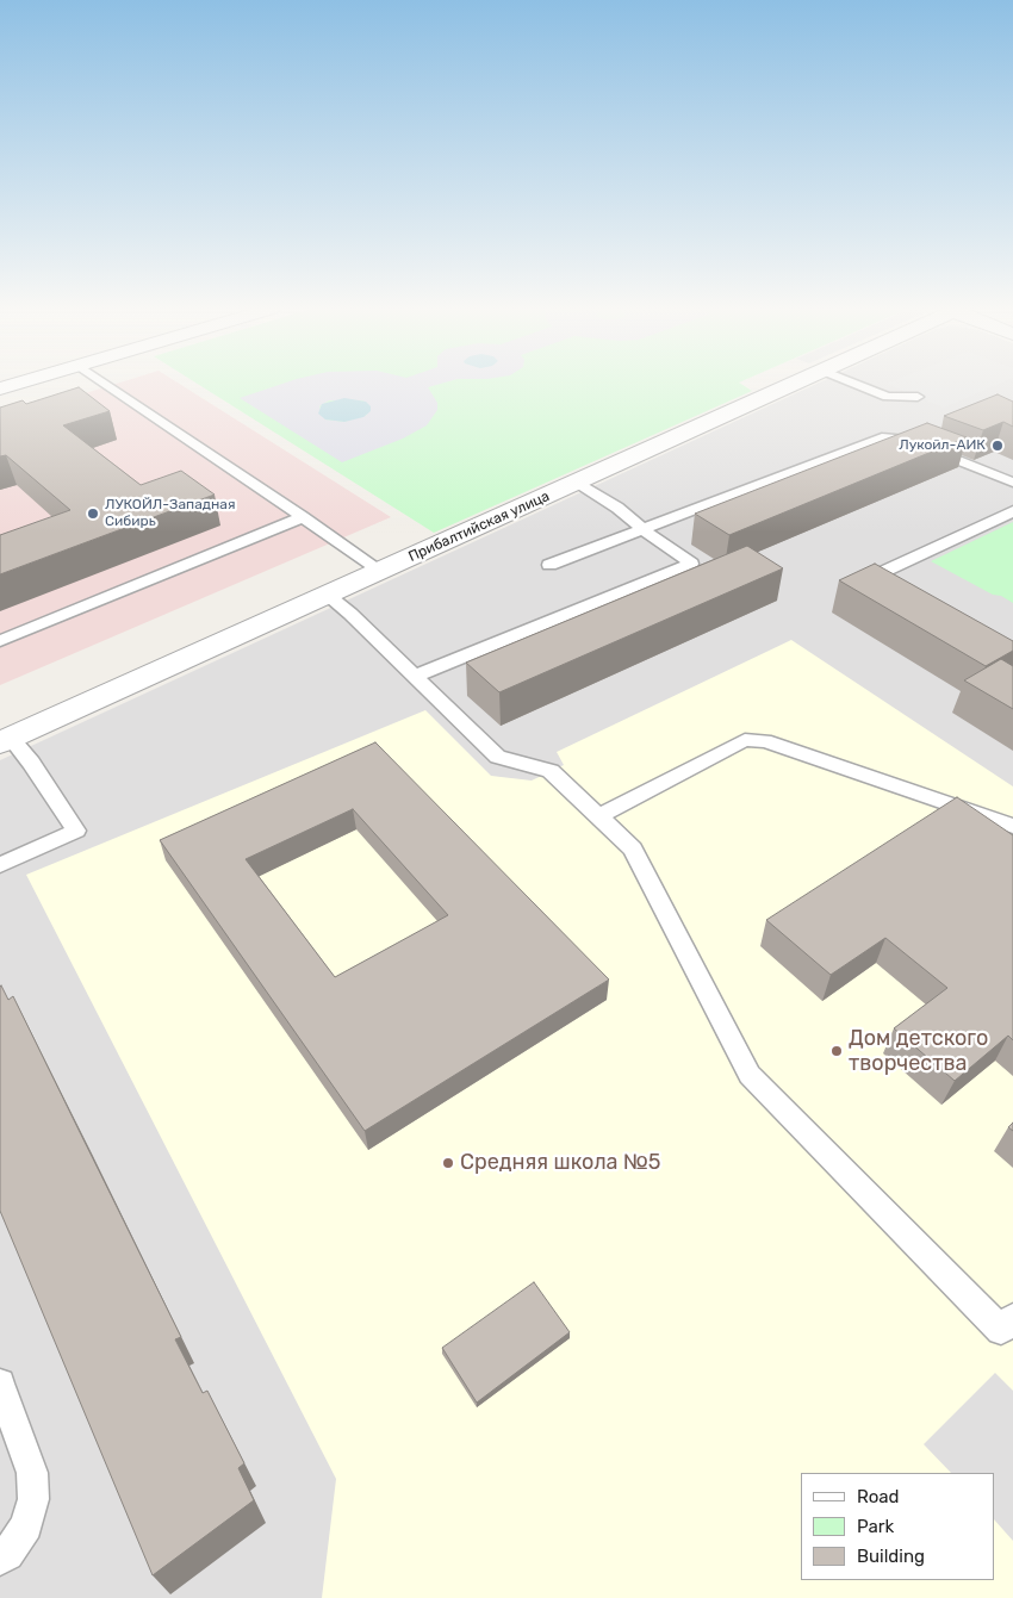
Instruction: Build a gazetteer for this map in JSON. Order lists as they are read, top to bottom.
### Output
{
  "streets": {
    "street": ["Прибалтийская улица"]
  },
  "places": [
    "Лукойл-АИК",
    "ЛУКОЙЛ-Западная Сибирь",
    "Дом детского творчества",
    "Средняя школа №5"
  ],
  "legend": ["Road", "Park", "Building"]
}
